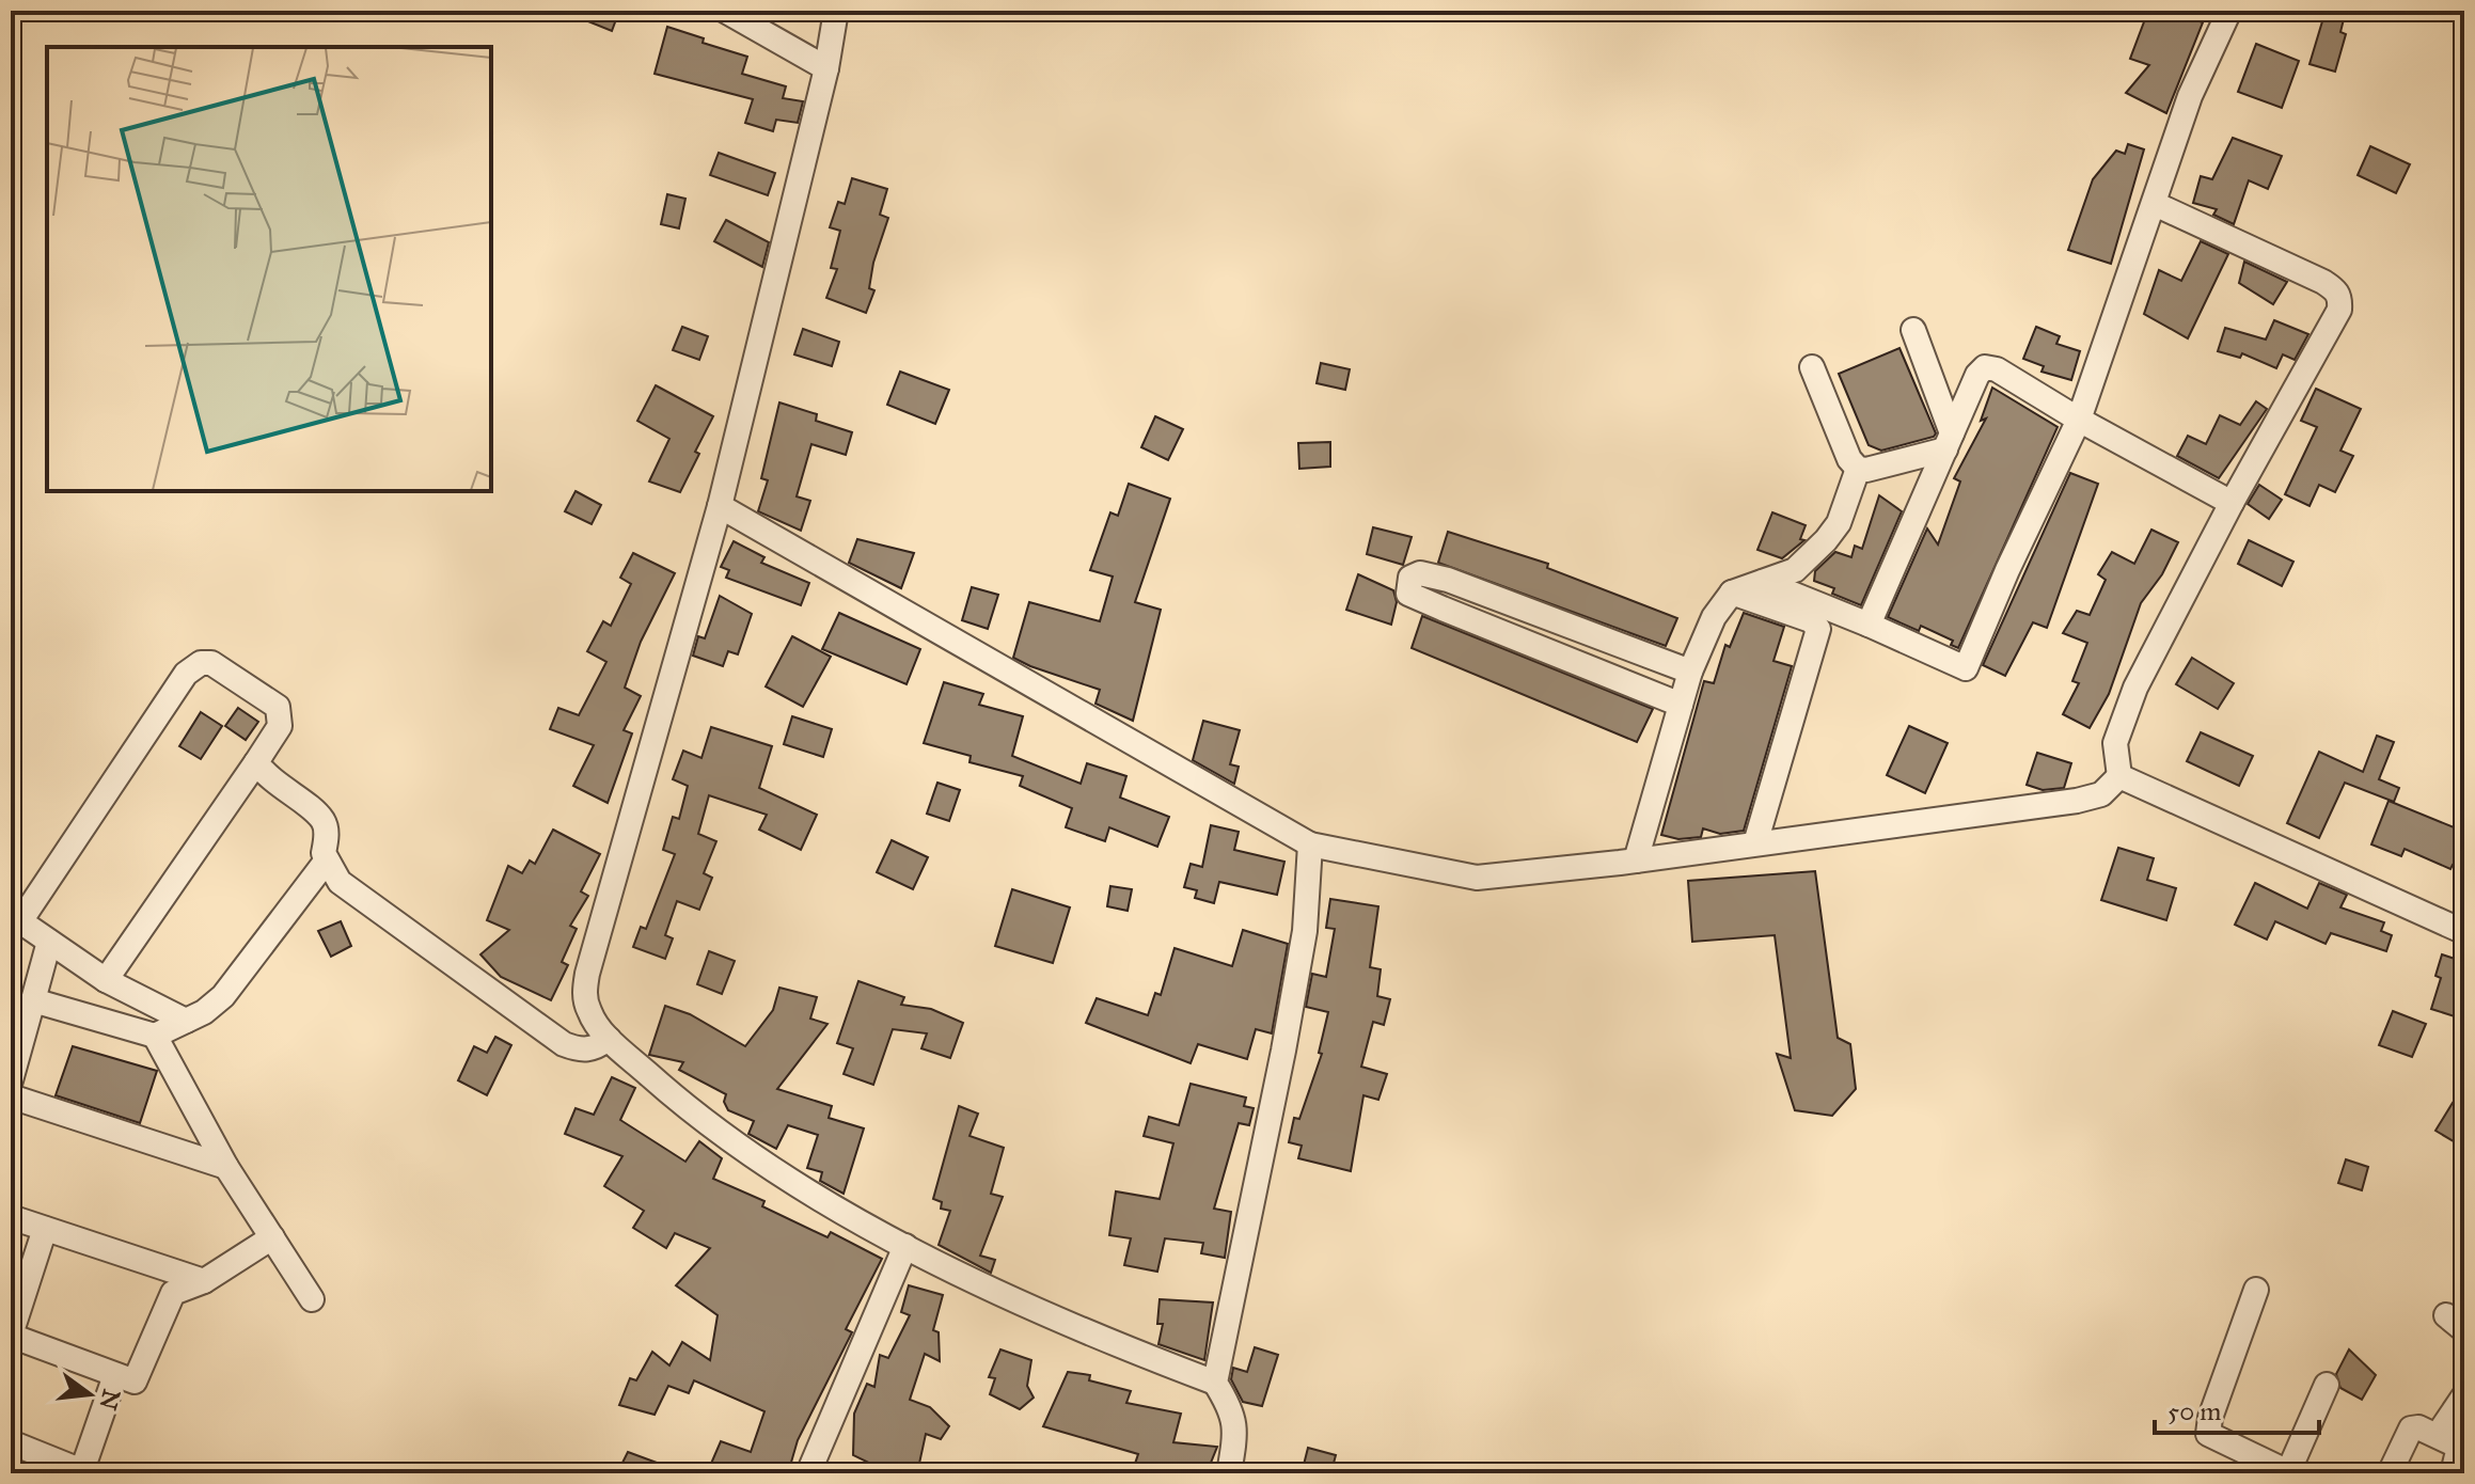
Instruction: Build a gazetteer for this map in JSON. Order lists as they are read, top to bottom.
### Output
{
  "scale_bar": "50 m",
  "north": "right"
}
